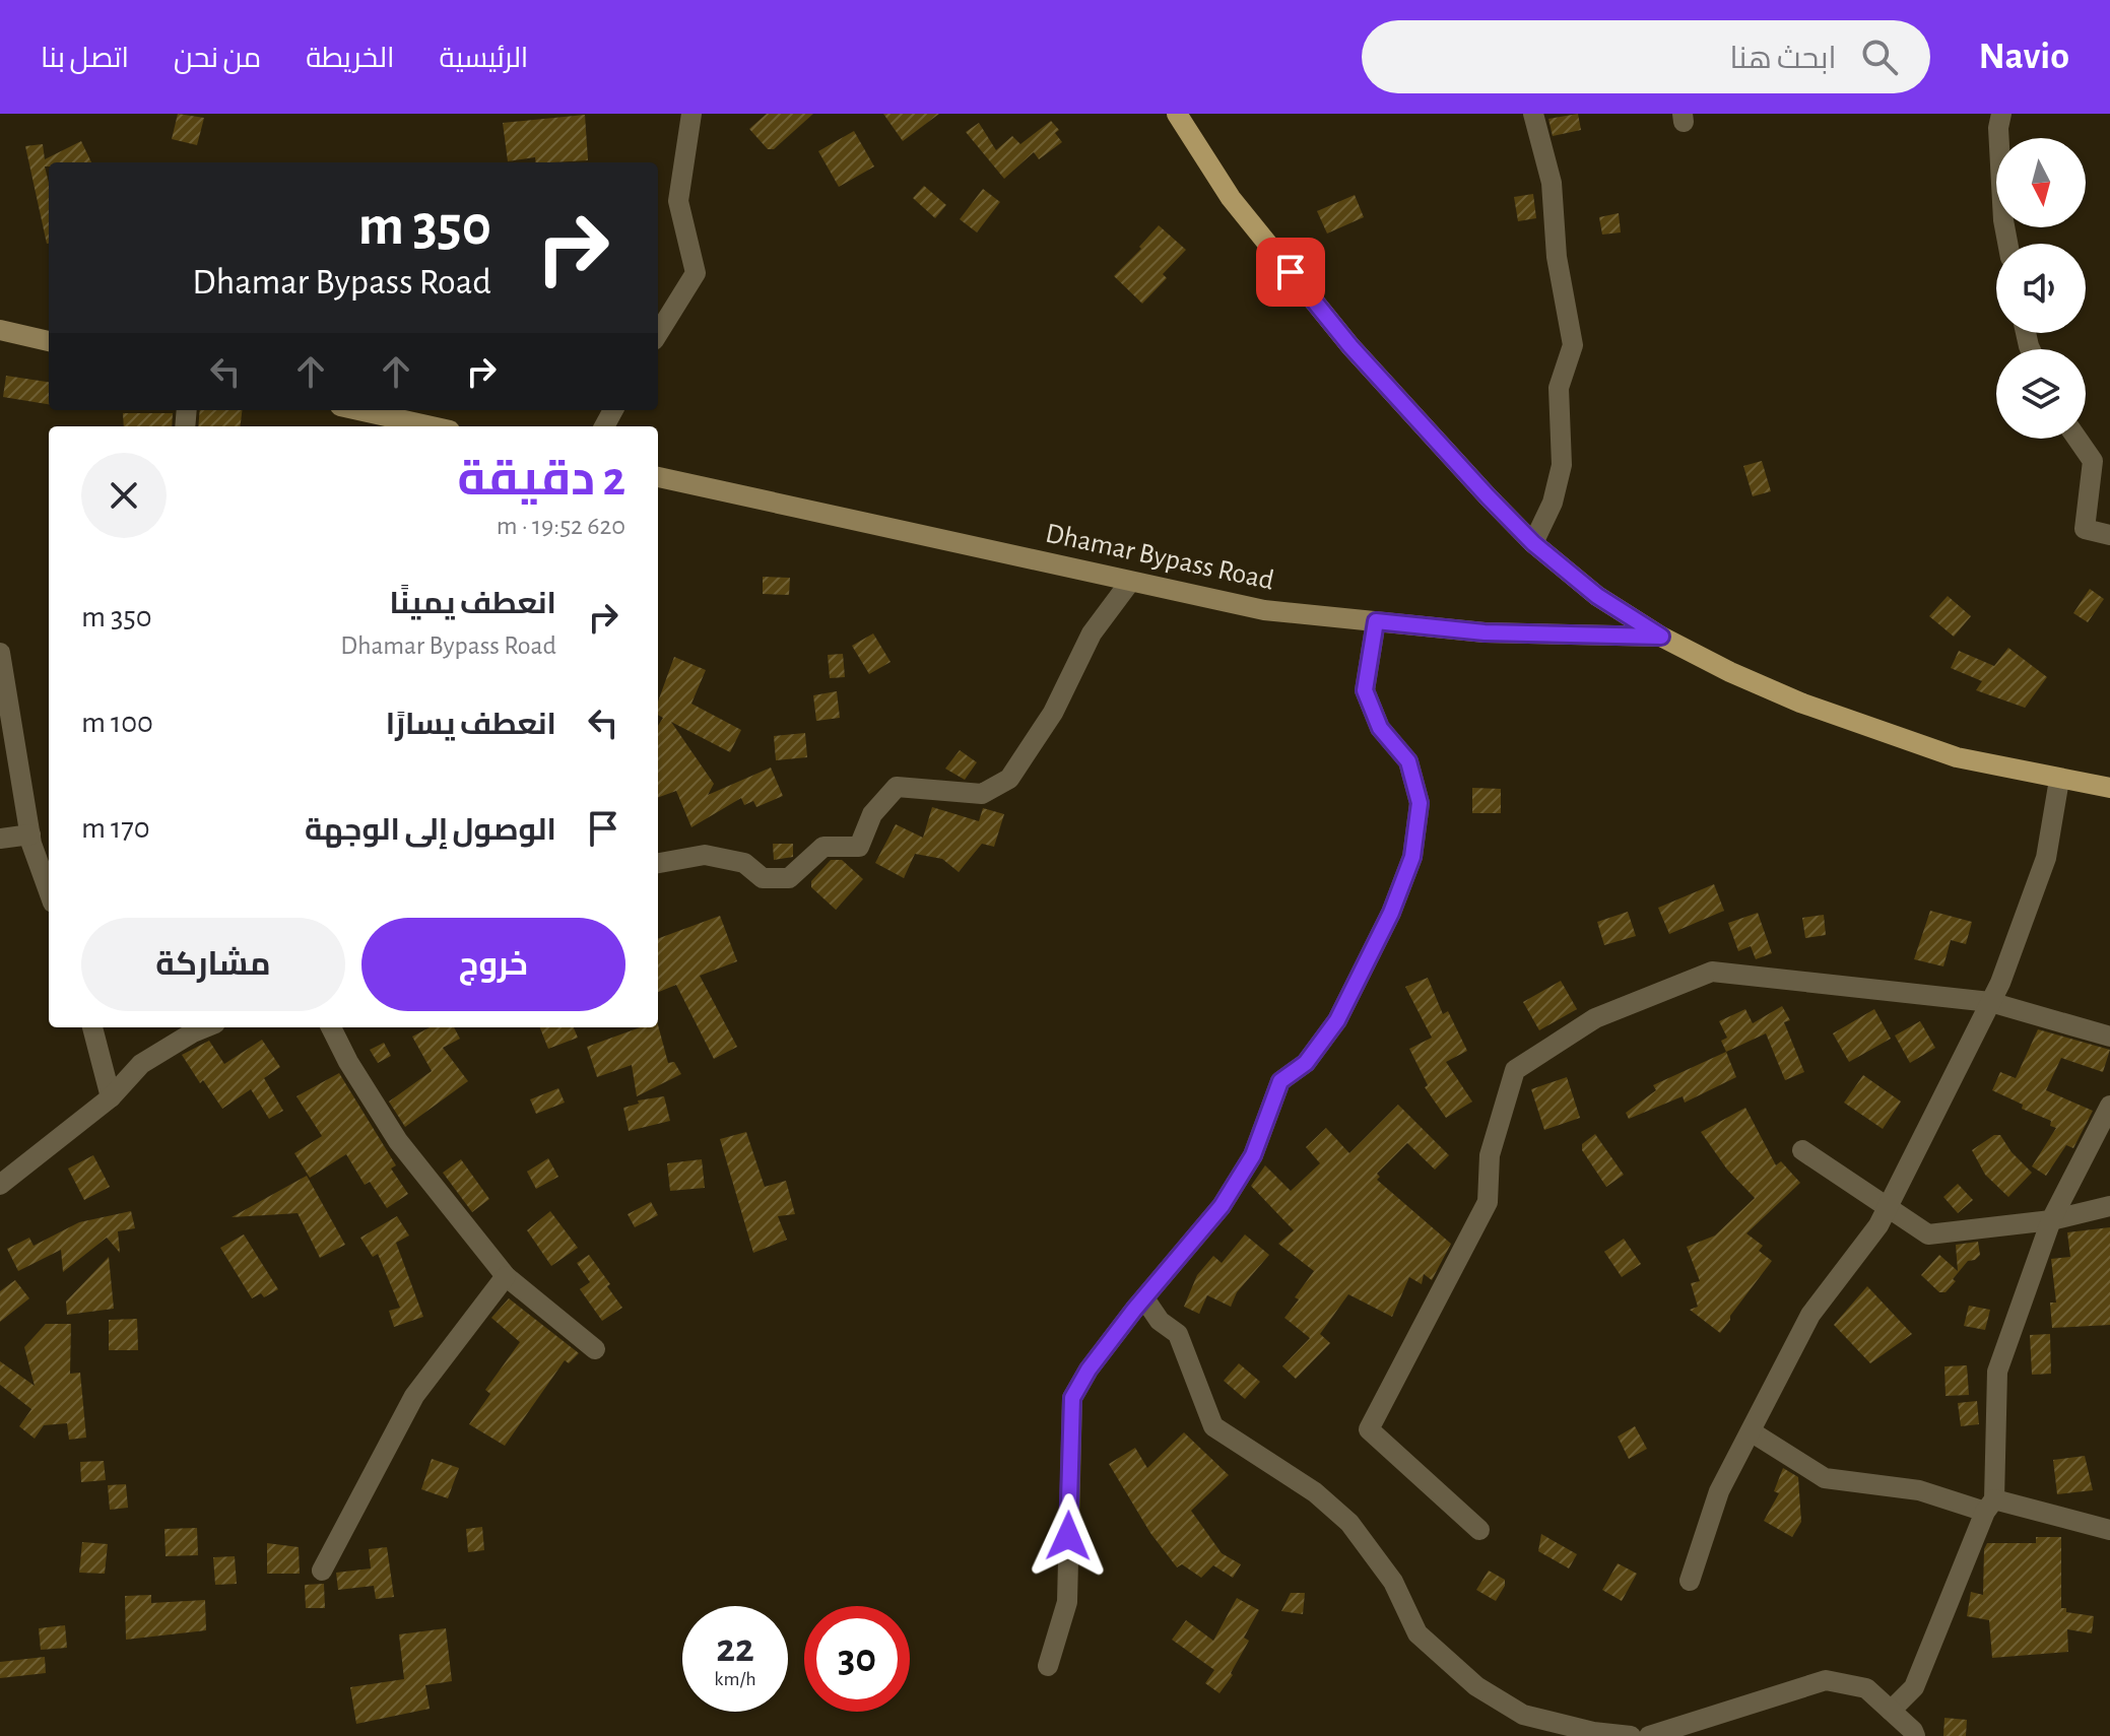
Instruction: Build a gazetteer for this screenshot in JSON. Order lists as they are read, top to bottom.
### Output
{
  "streets": {
    "main road": ["Dhamar Bypass Road"]
  },
  "north": "bottom",
  "page": {
    "header": "Navio",
    "search": "ابحث هنا",
    "nav": [
      "الرئيسية",
      "الخريطة",
      "من نحن",
      "اتصل بنا"
    ],
    "turn": ["350 m", "Dhamar Bypass Road"],
    "heading": ["2 دقيقة", "620 m · 19:52"],
    "list": [
      {
        "name": "انعطف يمينًا",
        "note": "Dhamar Bypass Road",
        "value": "350 m"
      },
      {
        "name": "انعطف يسارًا",
        "value": "100 m"
      },
      {
        "name": "الوصول إلى الوجهة",
        "value": "170 m"
      }
    ],
    "buttons": ["خروج", "مشاركة"],
    "speed": "22 km/h",
    "limit": "30"
  }
}
